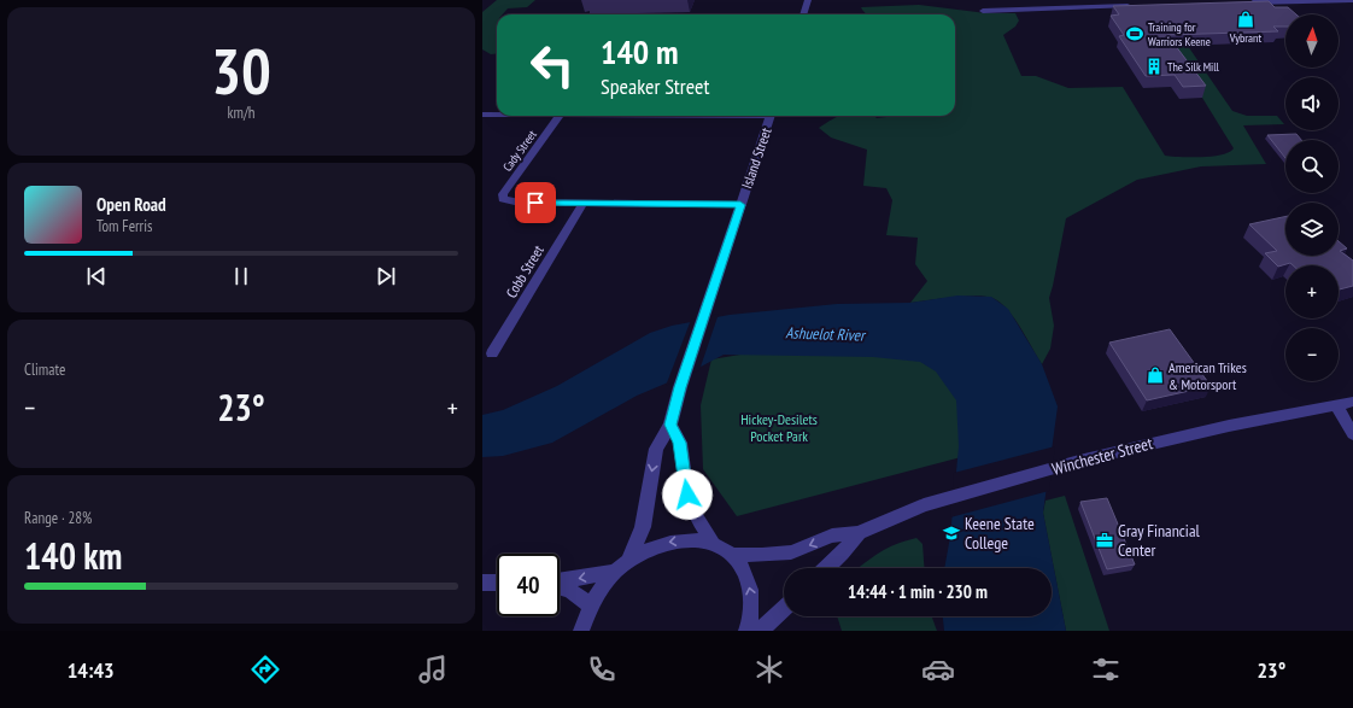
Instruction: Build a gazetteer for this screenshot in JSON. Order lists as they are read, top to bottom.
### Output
{
  "streets": {
    "street": [
      "Cady Street",
      "Island Street",
      "Cobb Street",
      "Winchester Street"
    ]
  },
  "crossings": [
    ["Cady Street", "Cobb Street"]
  ],
  "water": ["Ashuelot River"],
  "parks": ["Hickey-Desilets Pocket Park"],
  "places": {
    "shop": ["Vybrant", "American Trikes & Motorsport"],
    "sports": ["Training for Warriors Keene"],
    "building": ["The Silk Mill"],
    "school or university": ["Keene State College"],
    "office": ["Gray Financial Center"]
  },
  "north": "top",
  "page": {
    "tile": [
      ["30", "km/h"],
      "Climate",
      ["Range · 28%", "140 km"]
    ],
    "map_buttons": ["+", "−"],
    "turn": ["140 m", "Speaker Street"],
    "song": ["Open Road", "Tom Ferris"],
    "heat": ["−", "23°", "+"],
    "limit": "40",
    "trip": "14:44 · 1 min · 230 m",
    "tabs": ["14:43", "23°"]
  }
}
